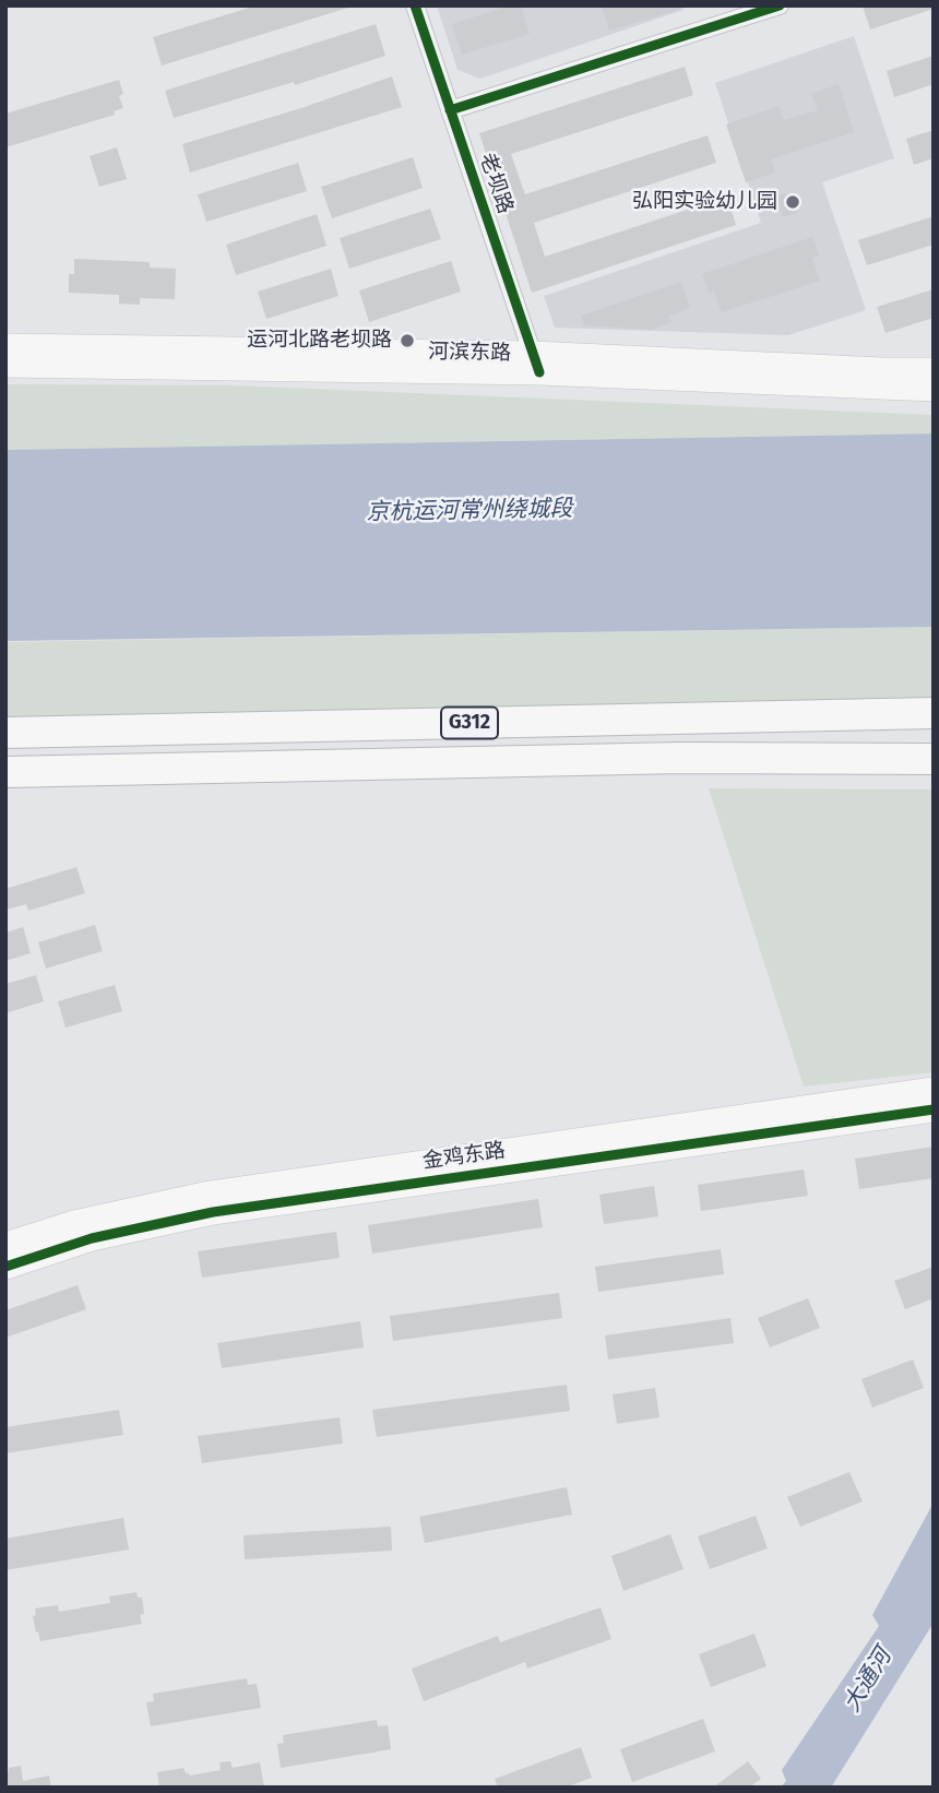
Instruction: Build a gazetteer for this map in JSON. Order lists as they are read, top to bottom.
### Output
{
  "streets": {
    "highway": ["G312"],
    "street": ["老坝路", "河滨东路", "金鸡东路"]
  },
  "crossings": [
    ["老坝路", "河滨东路"]
  ],
  "water": ["京杭运河常州绕城段", "大通河"],
  "places": ["弘阳实验幼儿园", "运河北路老坝路"]
}
